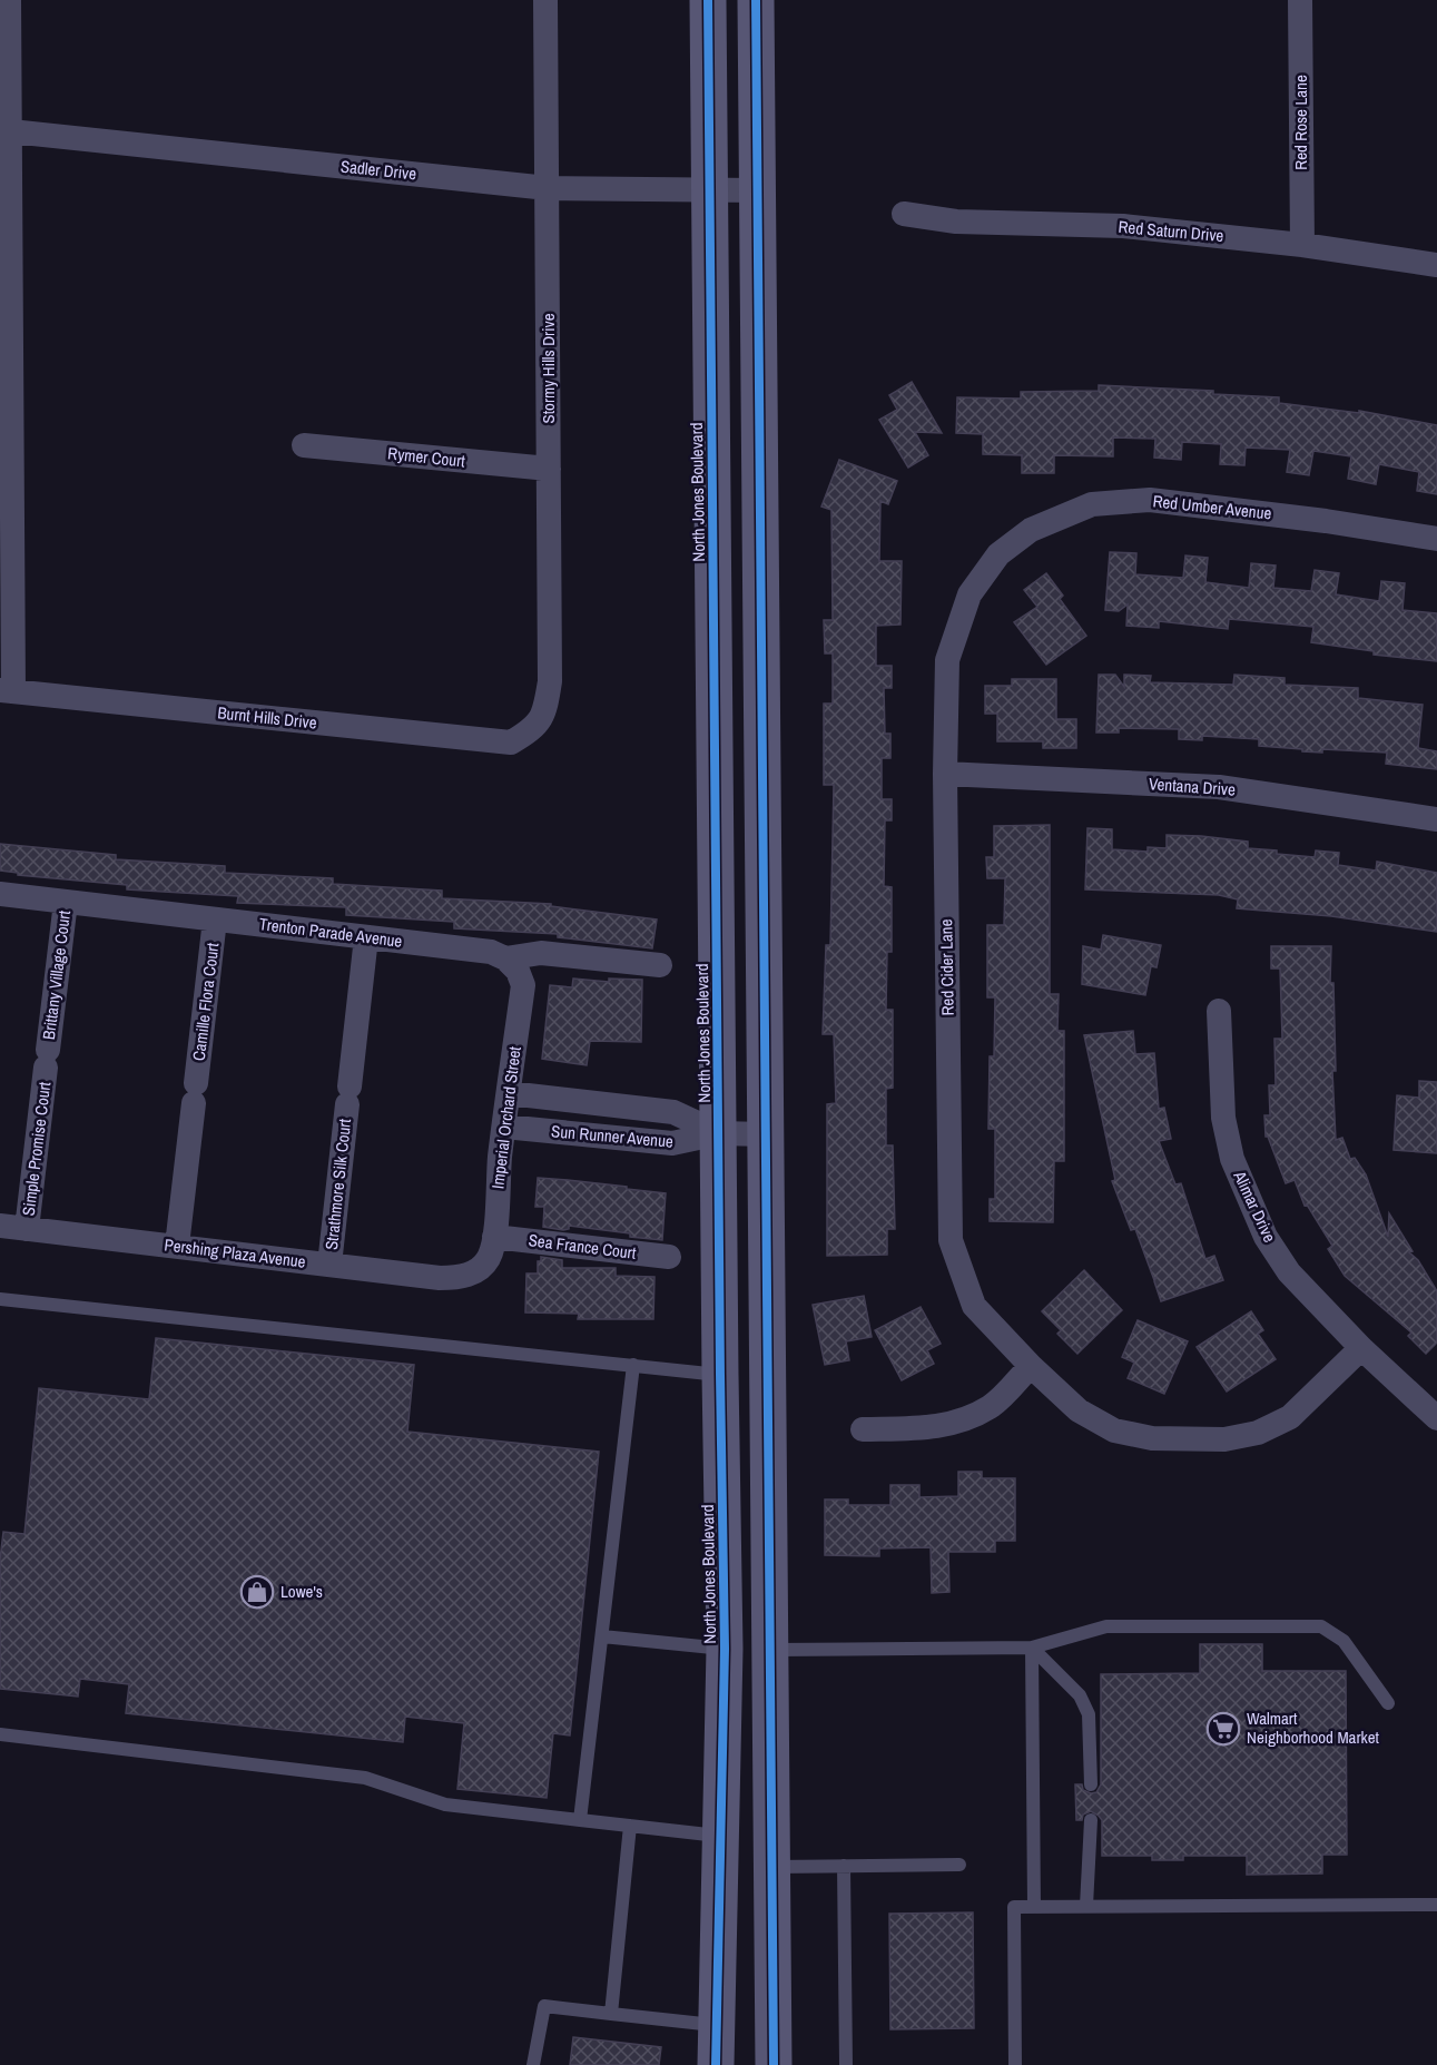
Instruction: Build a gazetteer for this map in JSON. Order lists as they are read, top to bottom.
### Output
{
  "streets": {
    "main road": ["North Jones Boulevard"],
    "street": [
      "Red Rose Lane",
      "Sadler Drive",
      "Red Saturn Drive",
      "Stormy Hills Drive",
      "Rymer Court",
      "Red Umber Avenue",
      "Burnt Hills Drive",
      "Ventana Drive",
      "Trenton Parade Avenue",
      "Red Cider Lane",
      "Brittany Village Court",
      "Camille Flora Court",
      "Imperial Orchard Street",
      "Sun Runner Avenue",
      "Simple Promise Court",
      "Strathmore Silk Court",
      "Alimar Drive",
      "Sea France Court",
      "Pershing Plaza Avenue"
    ]
  },
  "crossings": [
    ["Red Rose Lane", "Red Saturn Drive"],
    ["Sadler Drive", "Stormy Hills Drive"],
    ["Sadler Drive", "North Jones Boulevard"],
    ["Stormy Hills Drive", "Rymer Court"],
    ["Stormy Hills Drive", "Burnt Hills Drive"],
    ["North Jones Boulevard", "Sun Runner Avenue"],
    ["Red Umber Avenue", "Red Cider Lane"],
    ["Ventana Drive", "Red Cider Lane"],
    ["Trenton Parade Avenue", "Brittany Village Court"],
    ["Trenton Parade Avenue", "Camille Flora Court"],
    ["Trenton Parade Avenue", "Imperial Orchard Street"],
    ["Trenton Parade Avenue", "Strathmore Silk Court"],
    ["Red Cider Lane", "Alimar Drive"],
    ["Brittany Village Court", "Simple Promise Court"],
    ["Camille Flora Court", "Pershing Plaza Avenue"],
    ["Imperial Orchard Street", "Sun Runner Avenue"],
    ["Imperial Orchard Street", "Sea France Court"],
    ["Imperial Orchard Street", "Pershing Plaza Avenue"],
    ["Simple Promise Court", "Pershing Plaza Avenue"],
    ["Strathmore Silk Court", "Pershing Plaza Avenue"]
  ],
  "places": {
    "shop": ["Lowe's"],
    "supermarket": ["Walmart Neighborhood Market"]
  }
}
